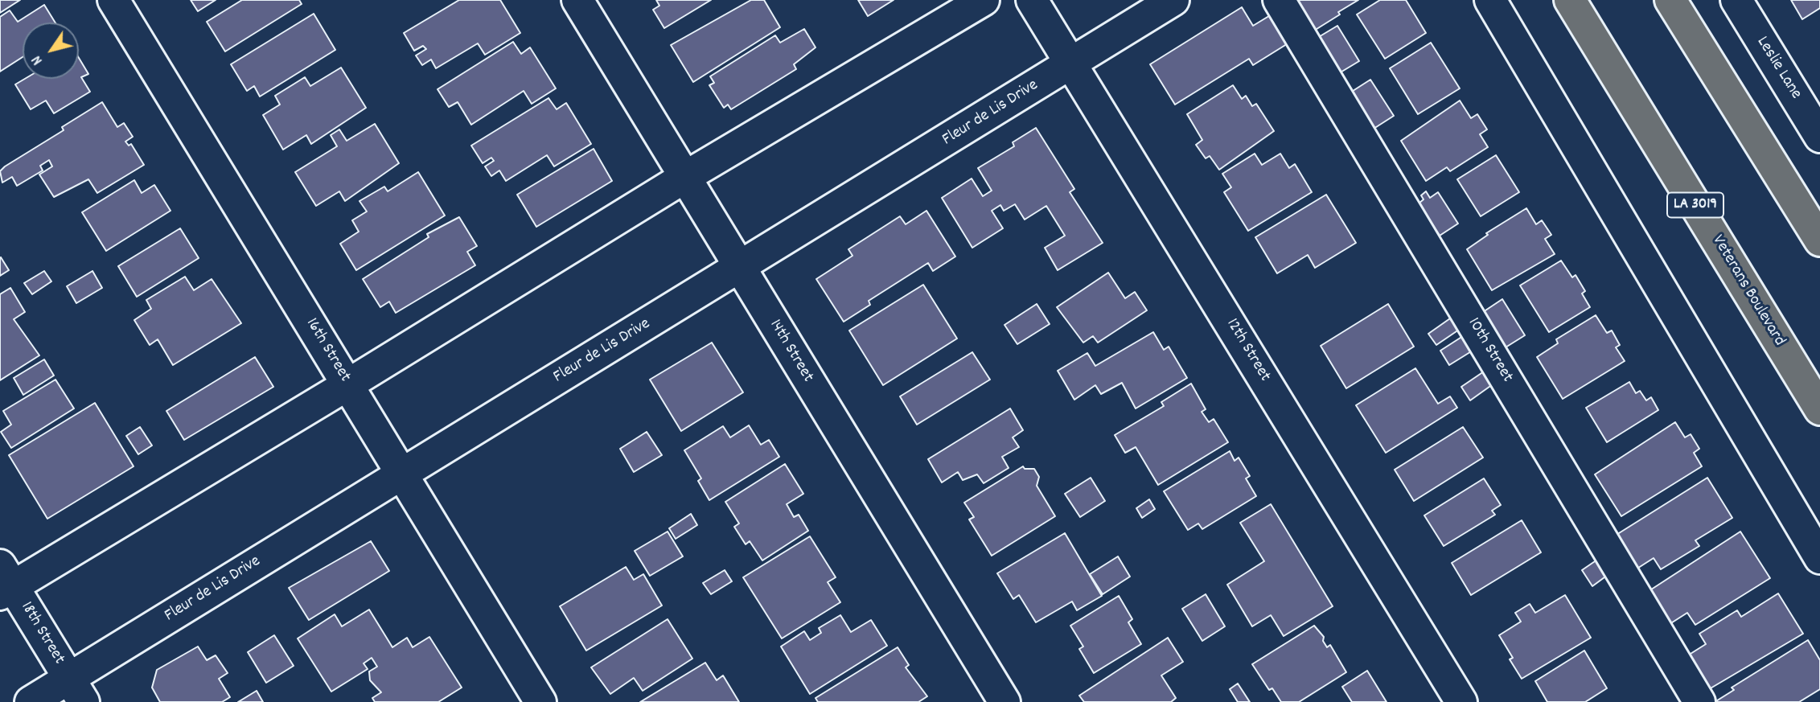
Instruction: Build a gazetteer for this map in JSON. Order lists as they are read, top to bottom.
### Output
{
  "streets": {
    "main road": ["LA 3019", "Veterans Boulevard"],
    "street": [
      "Leslie Lane",
      "Fleur de Lis Drive",
      "16th Street",
      "12th Street",
      "10th Street",
      "14th Street",
      "18th Street"
    ]
  },
  "crossings": [
    ["Fleur de Lis Drive", "16th Street"],
    ["Fleur de Lis Drive", "12th Street"],
    ["Fleur de Lis Drive", "14th Street"],
    ["Fleur de Lis Drive", "18th Street"]
  ],
  "north": "bottom left"
}
